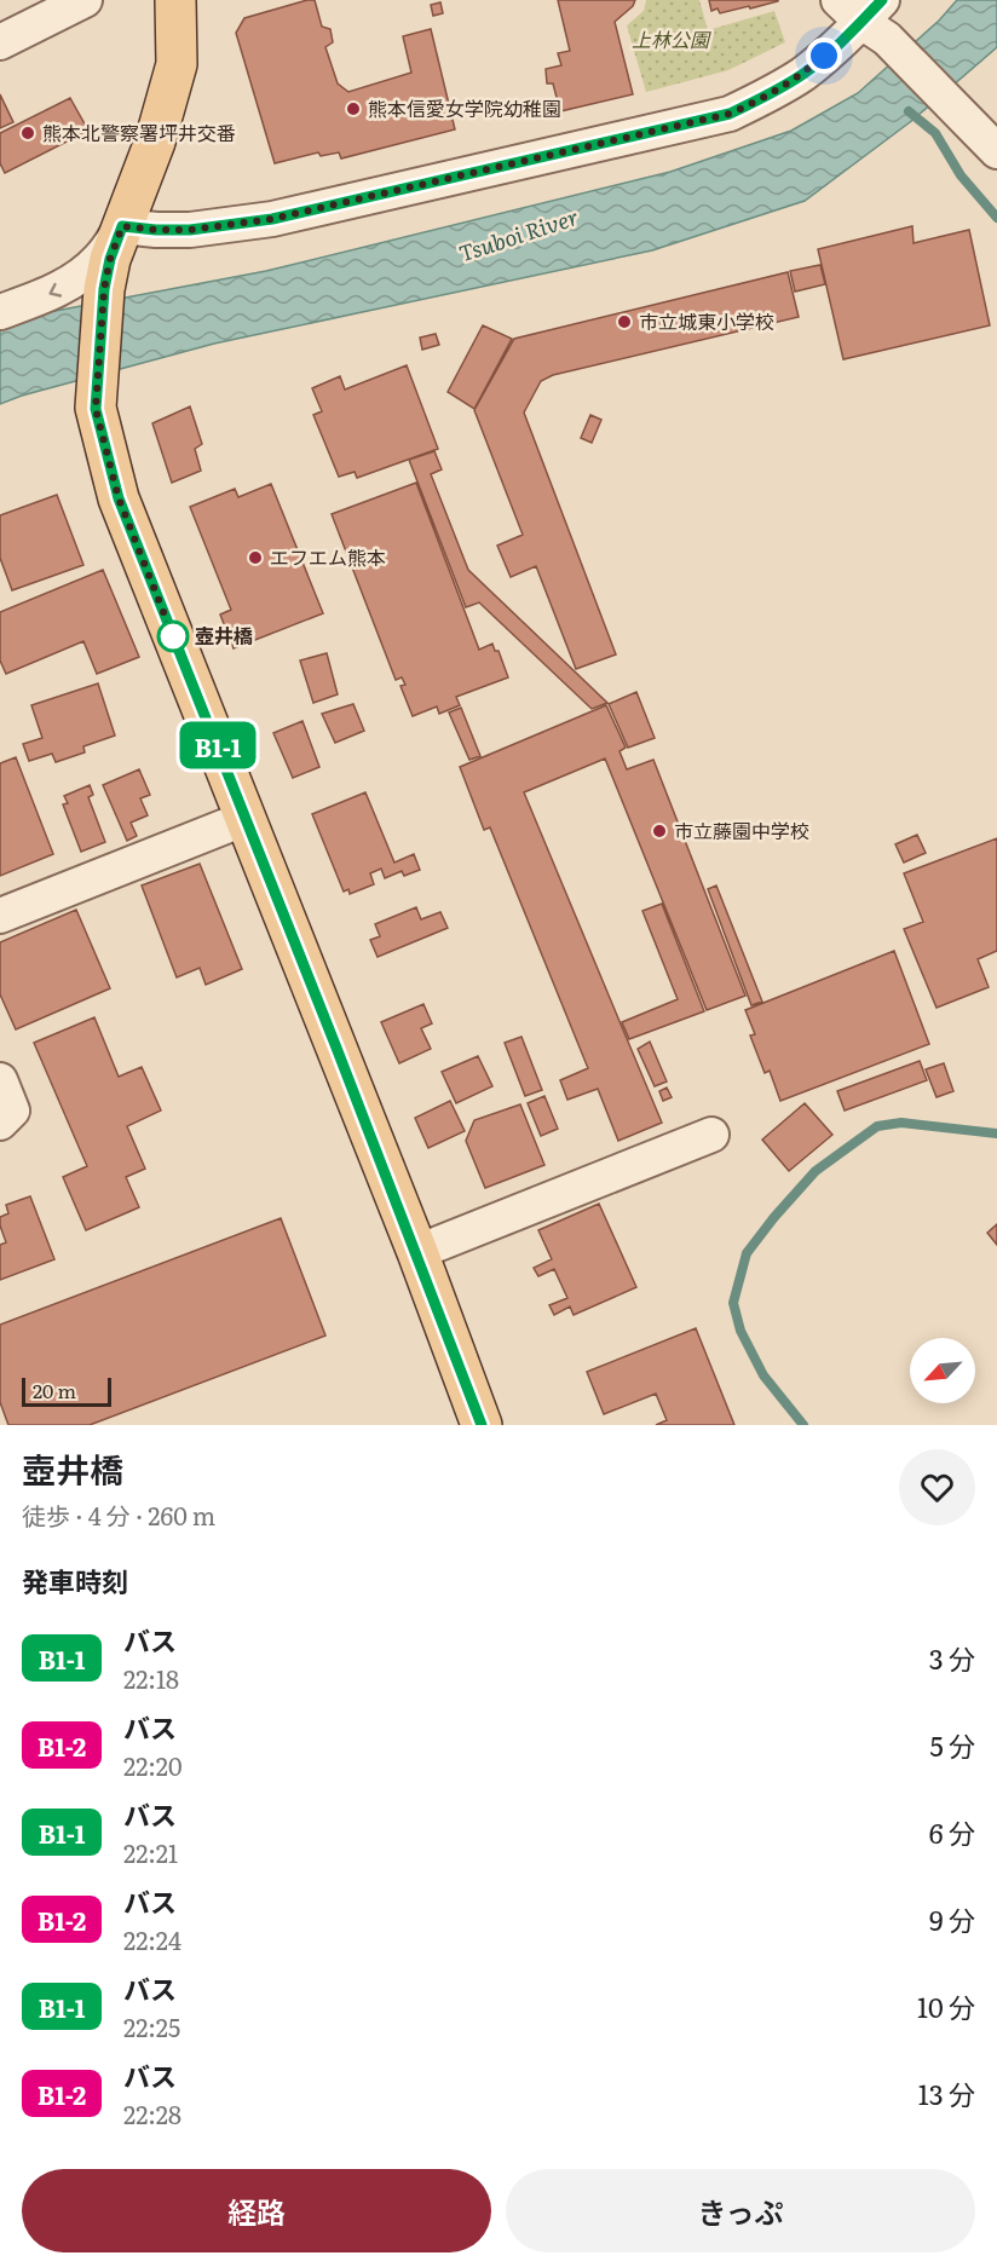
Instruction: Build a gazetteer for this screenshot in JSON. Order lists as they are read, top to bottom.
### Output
{
  "water": ["Tsuboi River"],
  "parks": ["上林公園"],
  "places": [
    "熊本信愛女学院幼稚園",
    "熊本北警察署坪井交番",
    "市立城東小学校",
    "エフエム熊本",
    "壺井橋",
    "市立藤園中学校"
  ],
  "lines": ["bus line B1-1"],
  "scale_bar": "20 m",
  "north": "bottom left",
  "page": {
    "on_map": "B1-1",
    "scale": "20 m",
    "heading": [
      ["壺井橋", "徒歩 · 4 分 · 260 m"],
      "発車時刻"
    ],
    "list": [
      {
        "mark": "B1-1",
        "name": "バス",
        "note": "22:18",
        "value": "3 分"
      },
      {
        "mark": "B1-2",
        "name": "バス",
        "note": "22:20",
        "value": "5 分"
      },
      {
        "mark": "B1-1",
        "name": "バス",
        "note": "22:21",
        "value": "6 分"
      },
      {
        "mark": "B1-2",
        "name": "バス",
        "note": "22:24",
        "value": "9 分"
      },
      {
        "mark": "B1-1",
        "name": "バス",
        "note": "22:25",
        "value": "10 分"
      },
      {
        "mark": "B1-2",
        "name": "バス",
        "note": "22:28",
        "value": "13 分"
      }
    ],
    "buttons": ["経路", "きっぷ"]
  }
}
